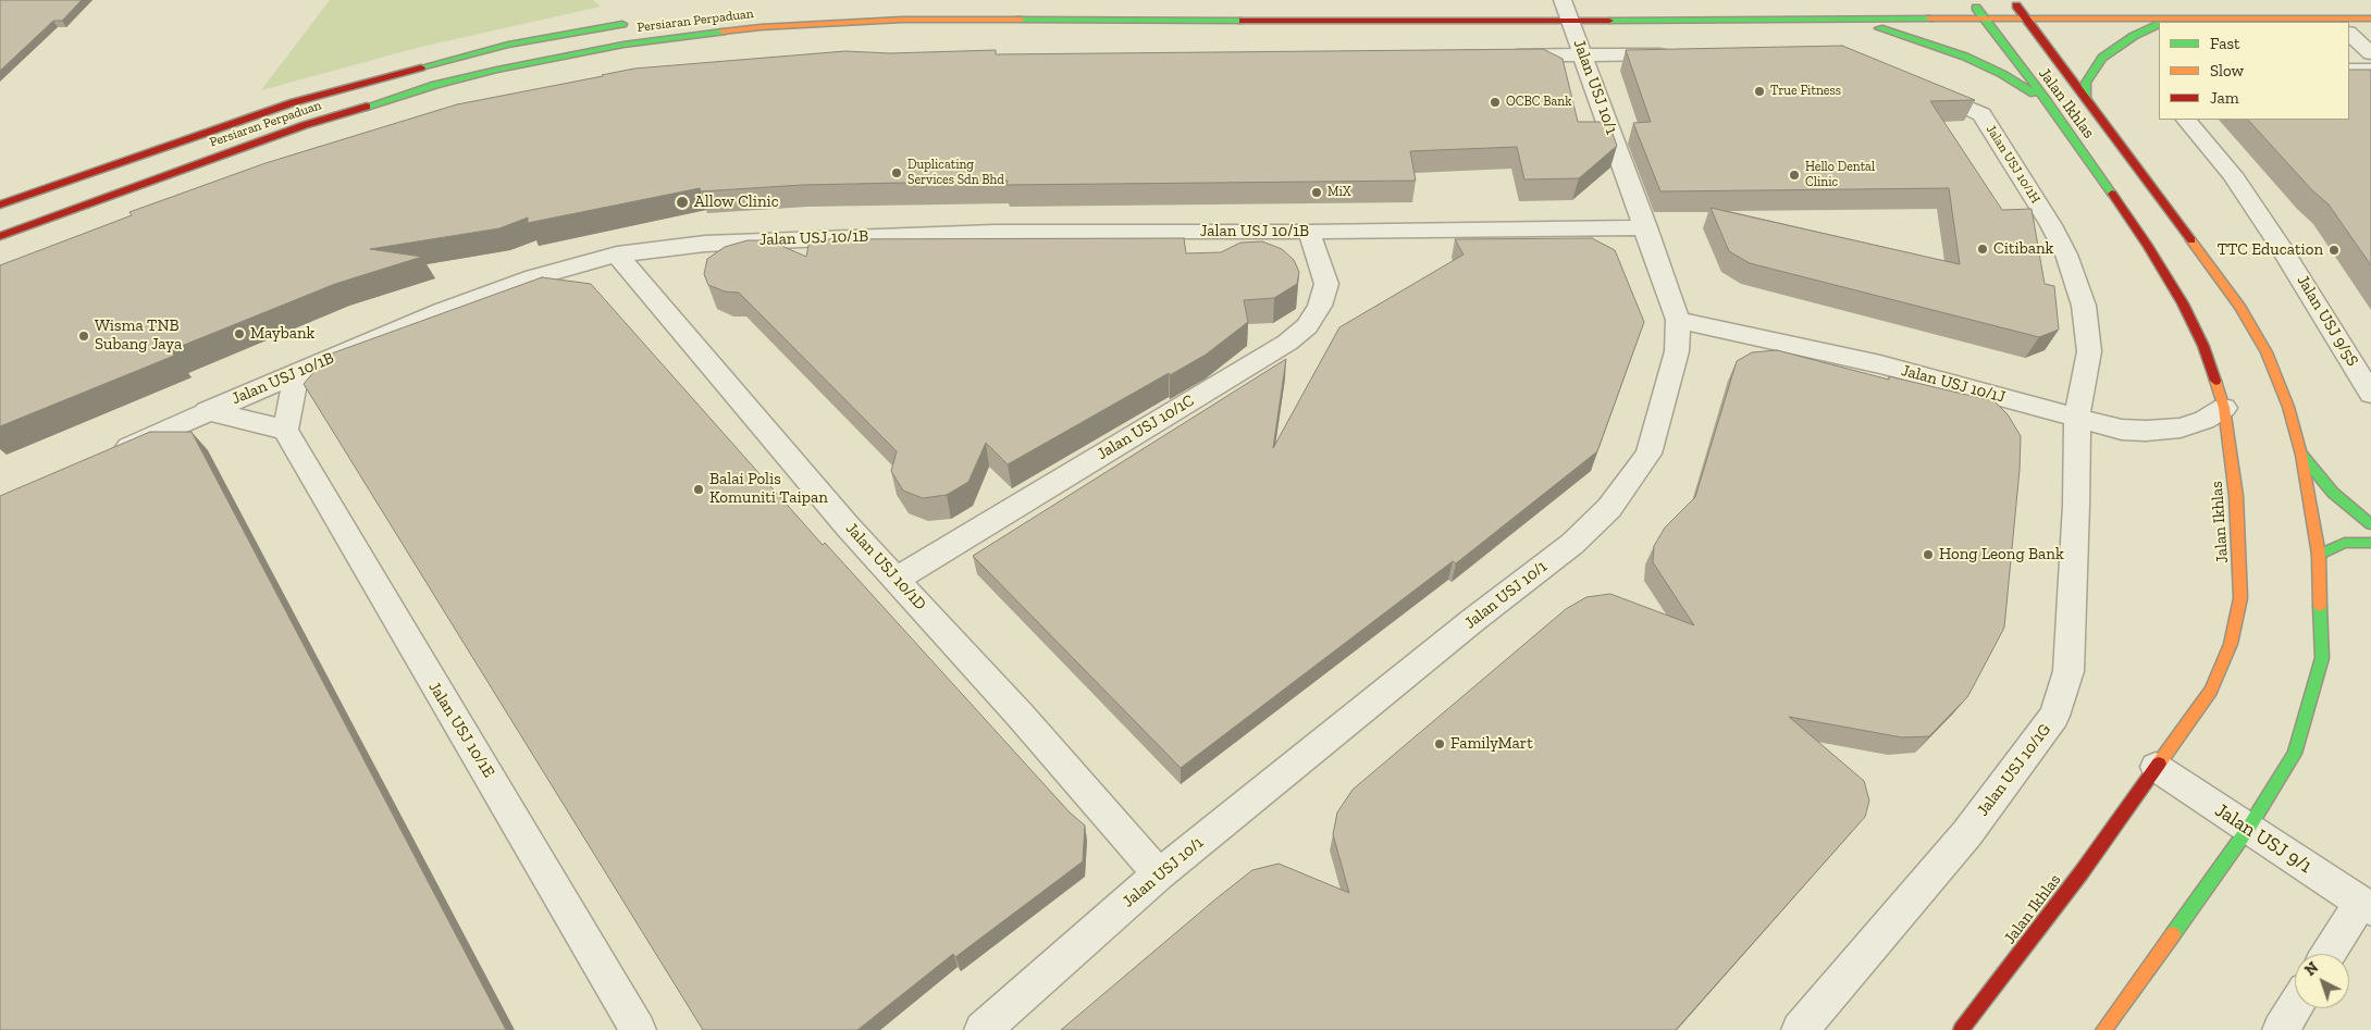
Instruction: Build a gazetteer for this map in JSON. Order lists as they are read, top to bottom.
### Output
{
  "streets": {
    "main road": ["Persiaran Perpaduan", "Jalan Ikhlas"],
    "street": [
      "Jalan USJ 10/1",
      "Jalan USJ 10/1H",
      "Jalan USJ 10/1B",
      "Jalan USJ 9/5S",
      "Jalan USJ 10/1J",
      "Jalan USJ 10/1C",
      "Jalan USJ 10/1D",
      "Jalan USJ 10/1E",
      "Jalan USJ 10/1G",
      "Jalan USJ 9/1"
    ]
  },
  "crossings": [
    ["Persiaran Perpaduan", "Jalan USJ 10/1"],
    ["Persiaran Perpaduan", "Jalan Ikhlas"],
    ["Jalan USJ 10/1", "Jalan USJ 10/1B"],
    ["Jalan USJ 10/1", "Jalan USJ 10/1J"],
    ["Jalan USJ 10/1", "Jalan USJ 10/1D"],
    ["Jalan Ikhlas", "Jalan USJ 10/1J"],
    ["Jalan Ikhlas", "Jalan USJ 9/1"],
    ["Jalan USJ 10/1H", "Jalan USJ 10/1J"],
    ["Jalan USJ 10/1H", "Jalan USJ 10/1G"],
    ["Jalan USJ 10/1B", "Jalan USJ 10/1C"],
    ["Jalan USJ 10/1B", "Jalan USJ 10/1D"],
    ["Jalan USJ 10/1J", "Jalan USJ 10/1G"],
    ["Jalan USJ 10/1C", "Jalan USJ 10/1D"]
  ],
  "places": [
    "True Fitness",
    "OCBC Bank",
    "Duplicating Services Sdn Bhd",
    "Hello Dental Clinic",
    "MiX",
    "Allow Clinic",
    "Citibank",
    "TTC Education",
    "Maybank",
    "Wisma TNB Subang Jaya",
    "Balai Polis Komuniti Taipan",
    "Hong Leong Bank",
    "FamilyMart"
  ],
  "legend": ["Fast", "Slow", "Jam"],
  "north": "top left"
}
